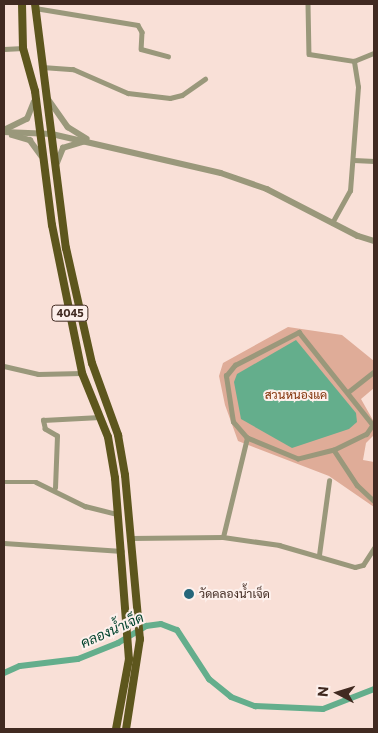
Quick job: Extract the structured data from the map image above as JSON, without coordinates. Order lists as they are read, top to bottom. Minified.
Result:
{"streets":{"main road":["4045"]},"water":["คลองน้ำเจ็ด"],"parks":["สวนหนองแค"],"places":["วัดคลองน้ำเจ็ด"],"north":"left"}
